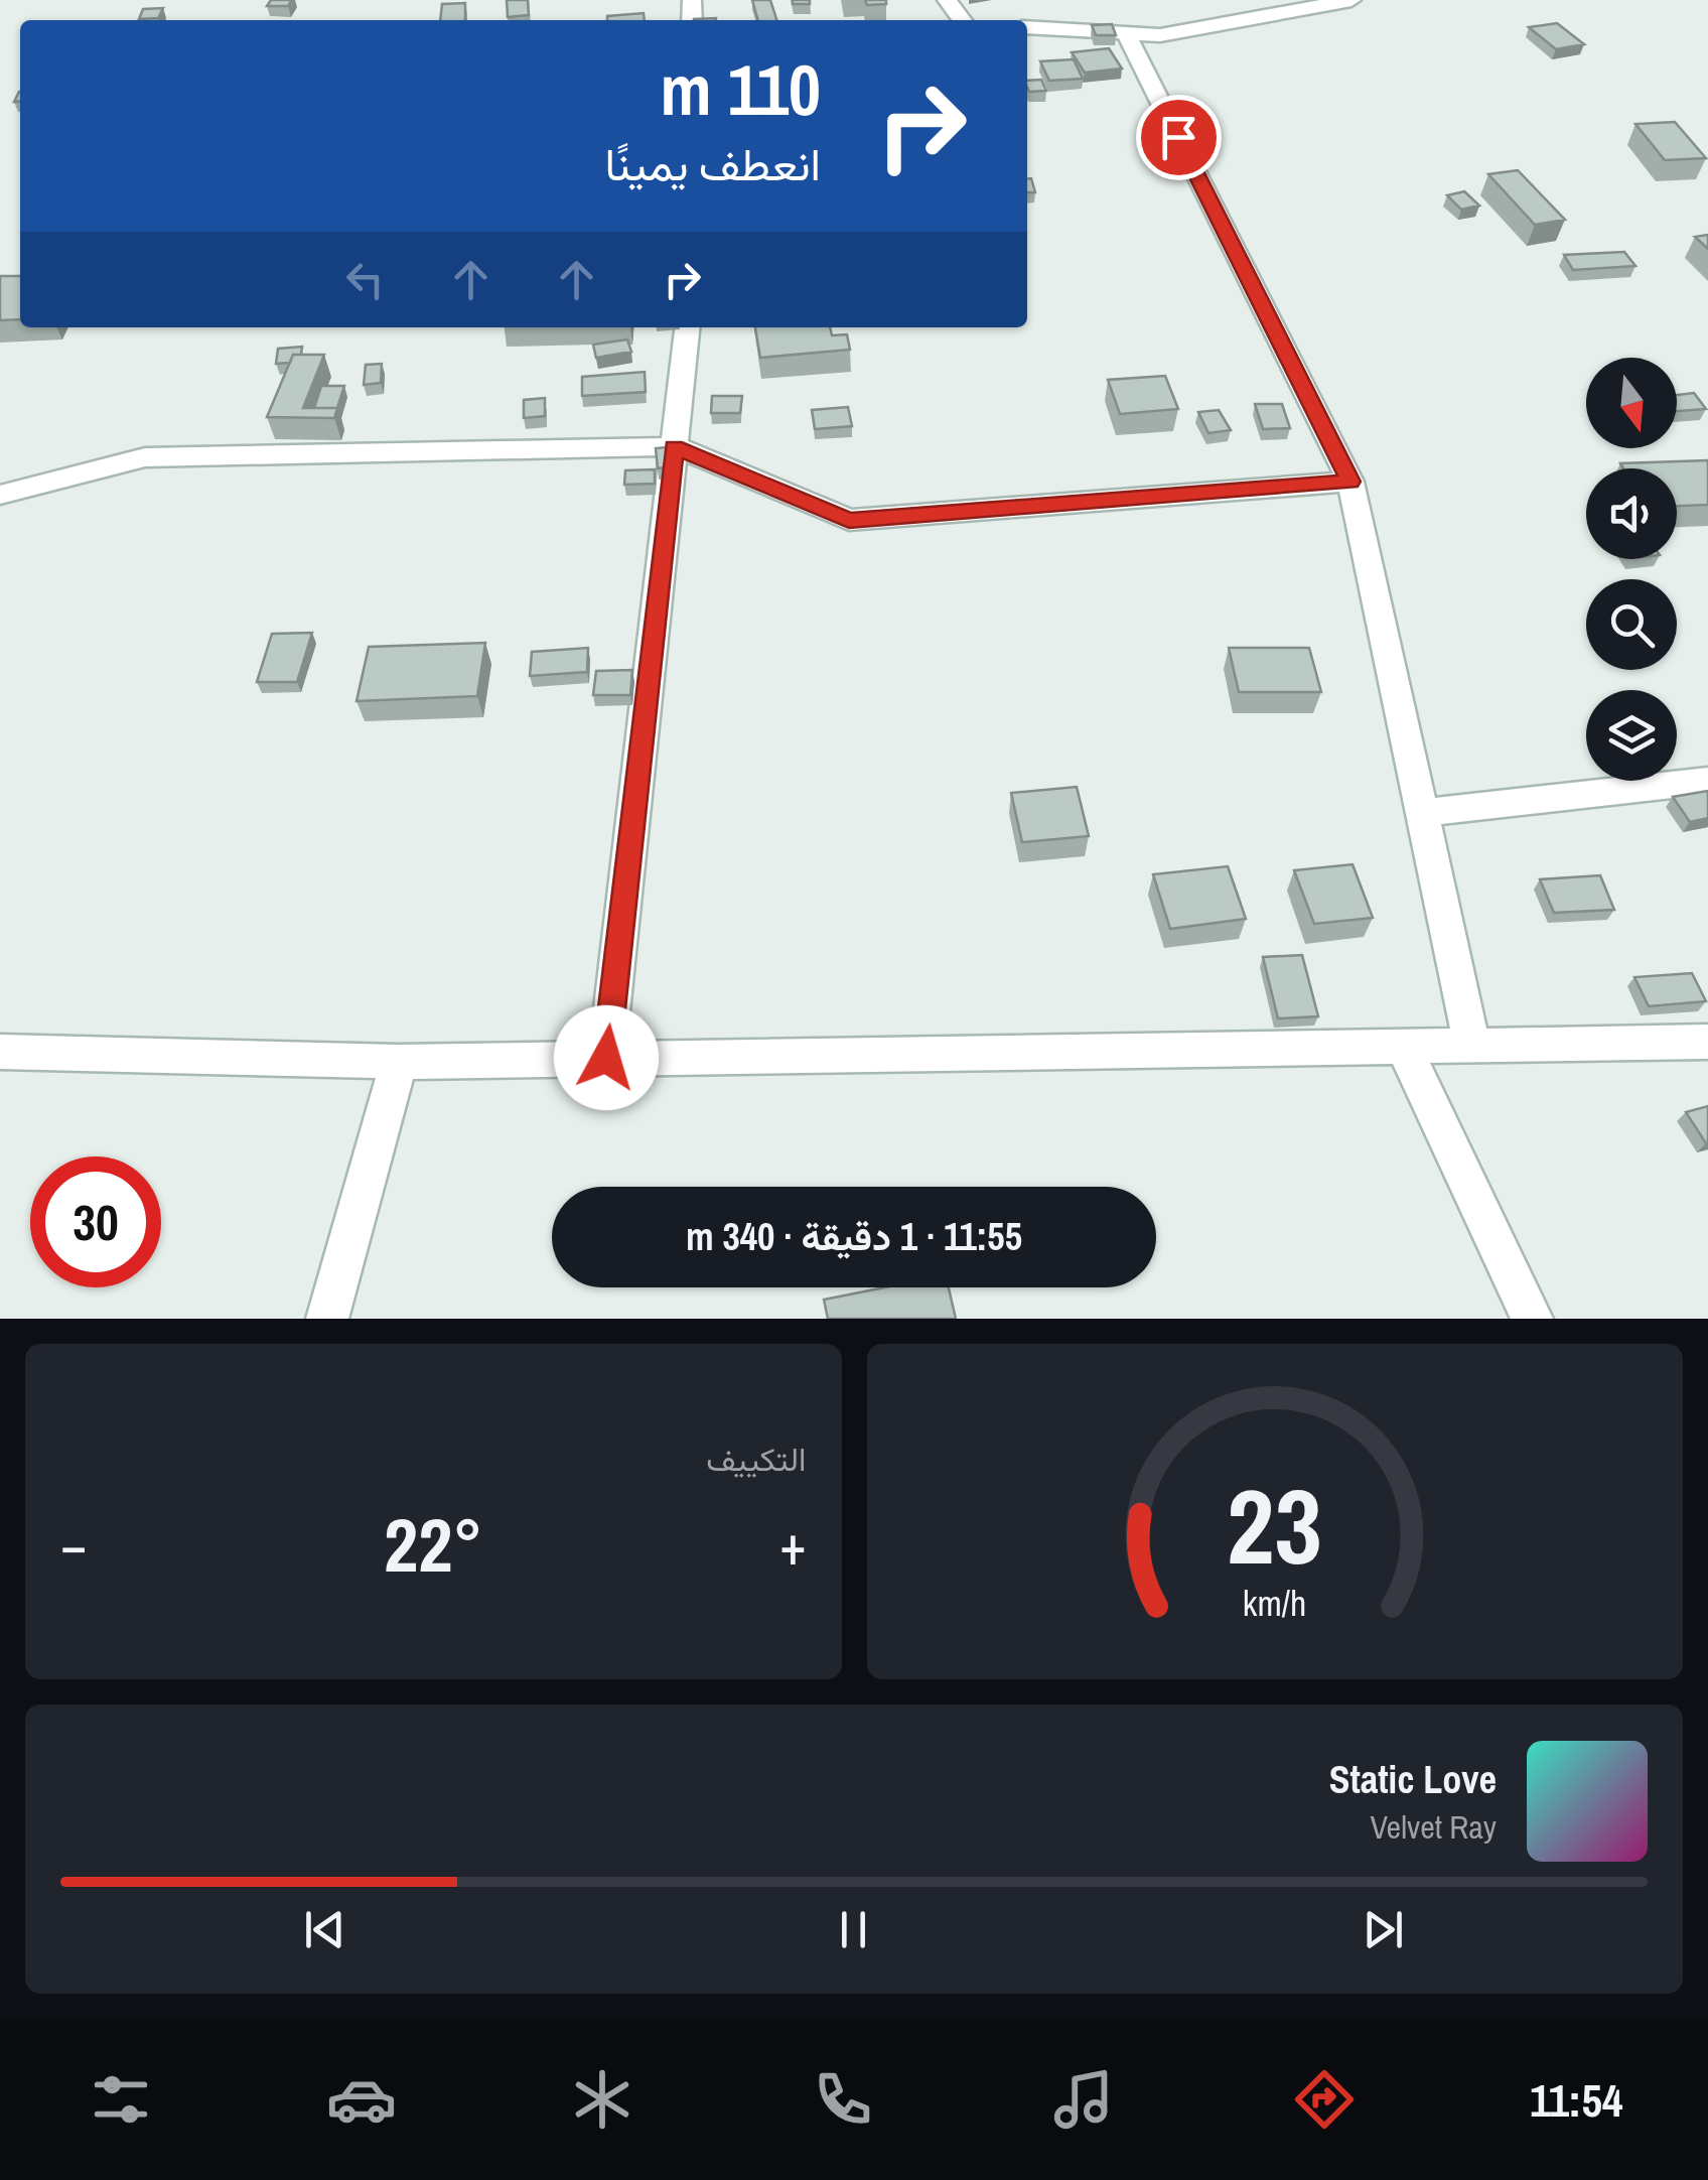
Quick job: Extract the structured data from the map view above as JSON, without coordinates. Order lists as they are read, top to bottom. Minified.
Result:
{"north":"bottom","page":{"turn":["110 m","انعطف يمينًا"],"limit":"30","trip":"11:55 · 1 دقيقة · 340 m","tile":"التكييف","heat":["−","22°","+"],"song":["Static Love","Velvet Ray"],"tabs":"11:54","gauge":["23","km/h"]}}
